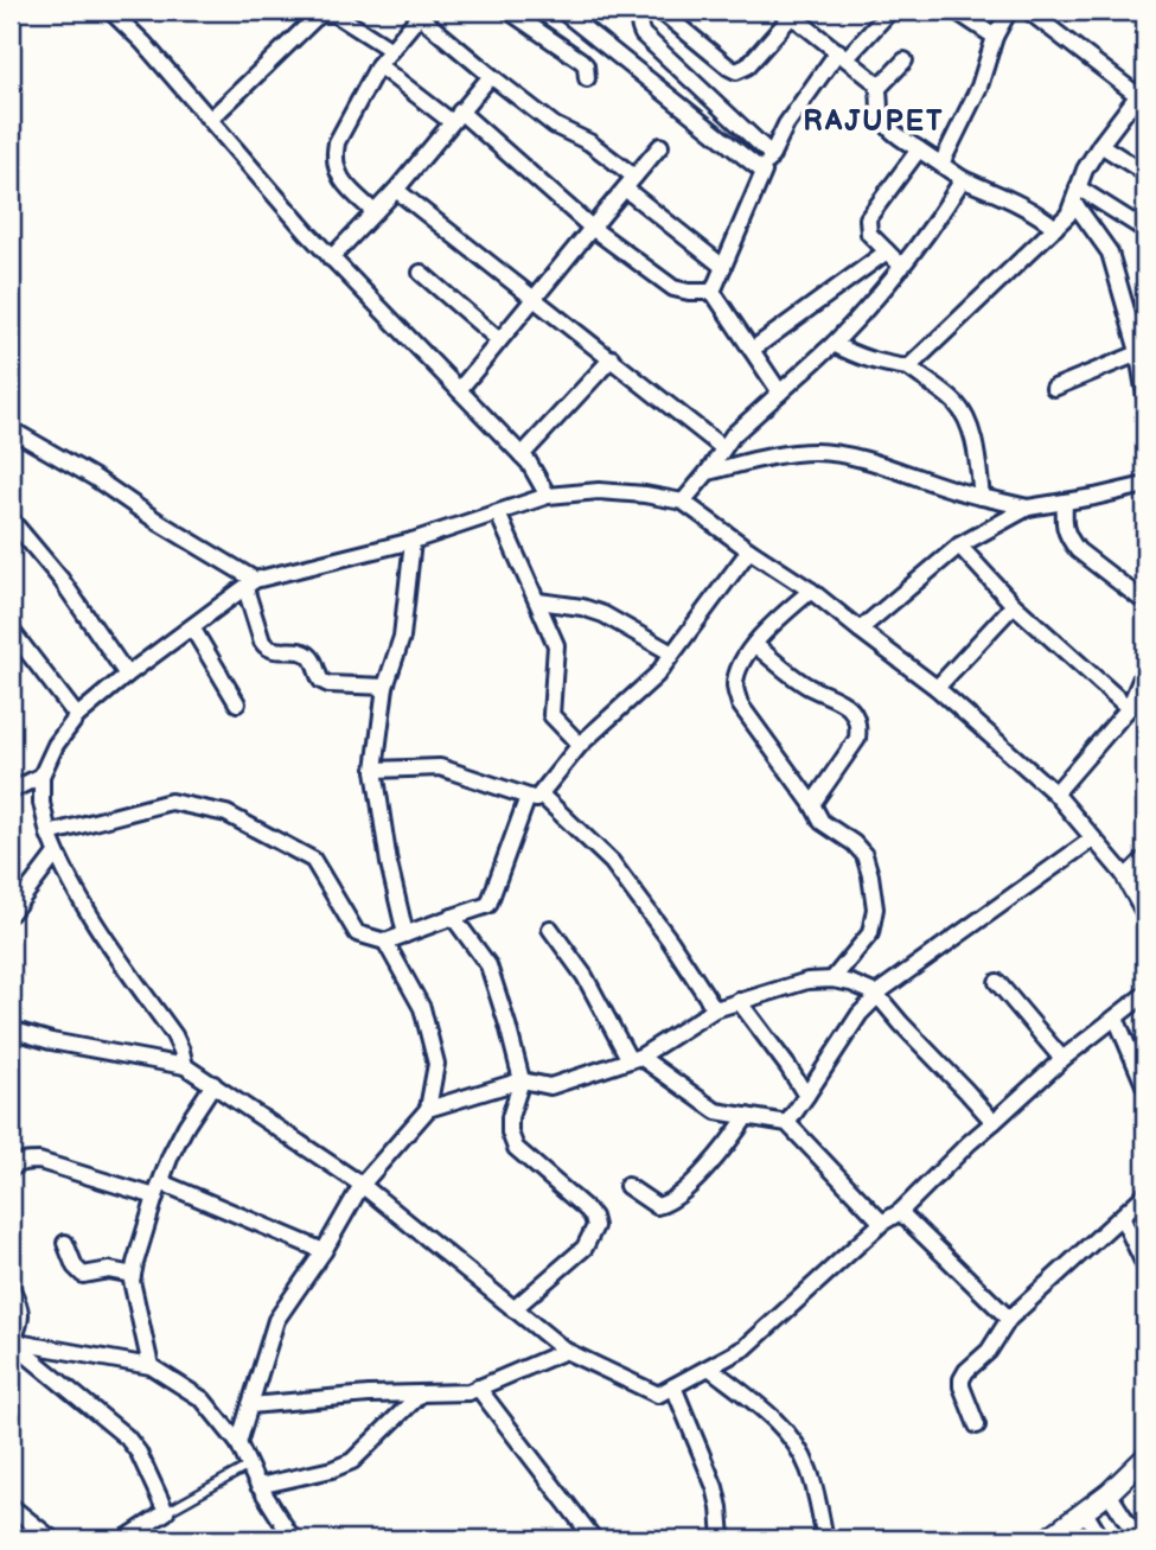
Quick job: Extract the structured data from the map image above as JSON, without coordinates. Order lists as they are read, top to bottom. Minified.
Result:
{"districts":["RAJUPET"]}
